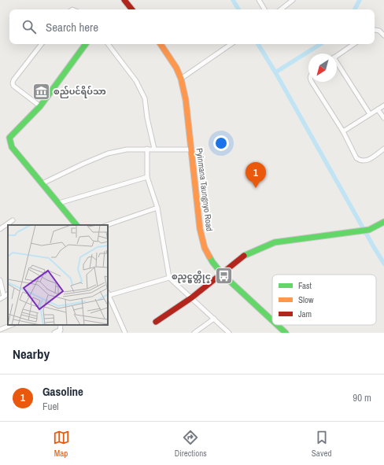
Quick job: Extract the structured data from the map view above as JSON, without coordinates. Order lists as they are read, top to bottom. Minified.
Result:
{"streets":{"street":["Pyinmana Taungnyo Road"]},"places":{"museum":["စည်ပင်ရိပ်သာ"],"bus stop":["စည္ပင္မွတ္တိုင္"]},"legend":["Fast","Slow","Jam"],"north":"bottom left","page":{"search":"Search here","pins":"1","heading":"Nearby","list":[{"mark":"1","name":"Gasoline","note":"Fuel","value":"90 m"}],"nav":["Map","Directions","Saved"]}}
